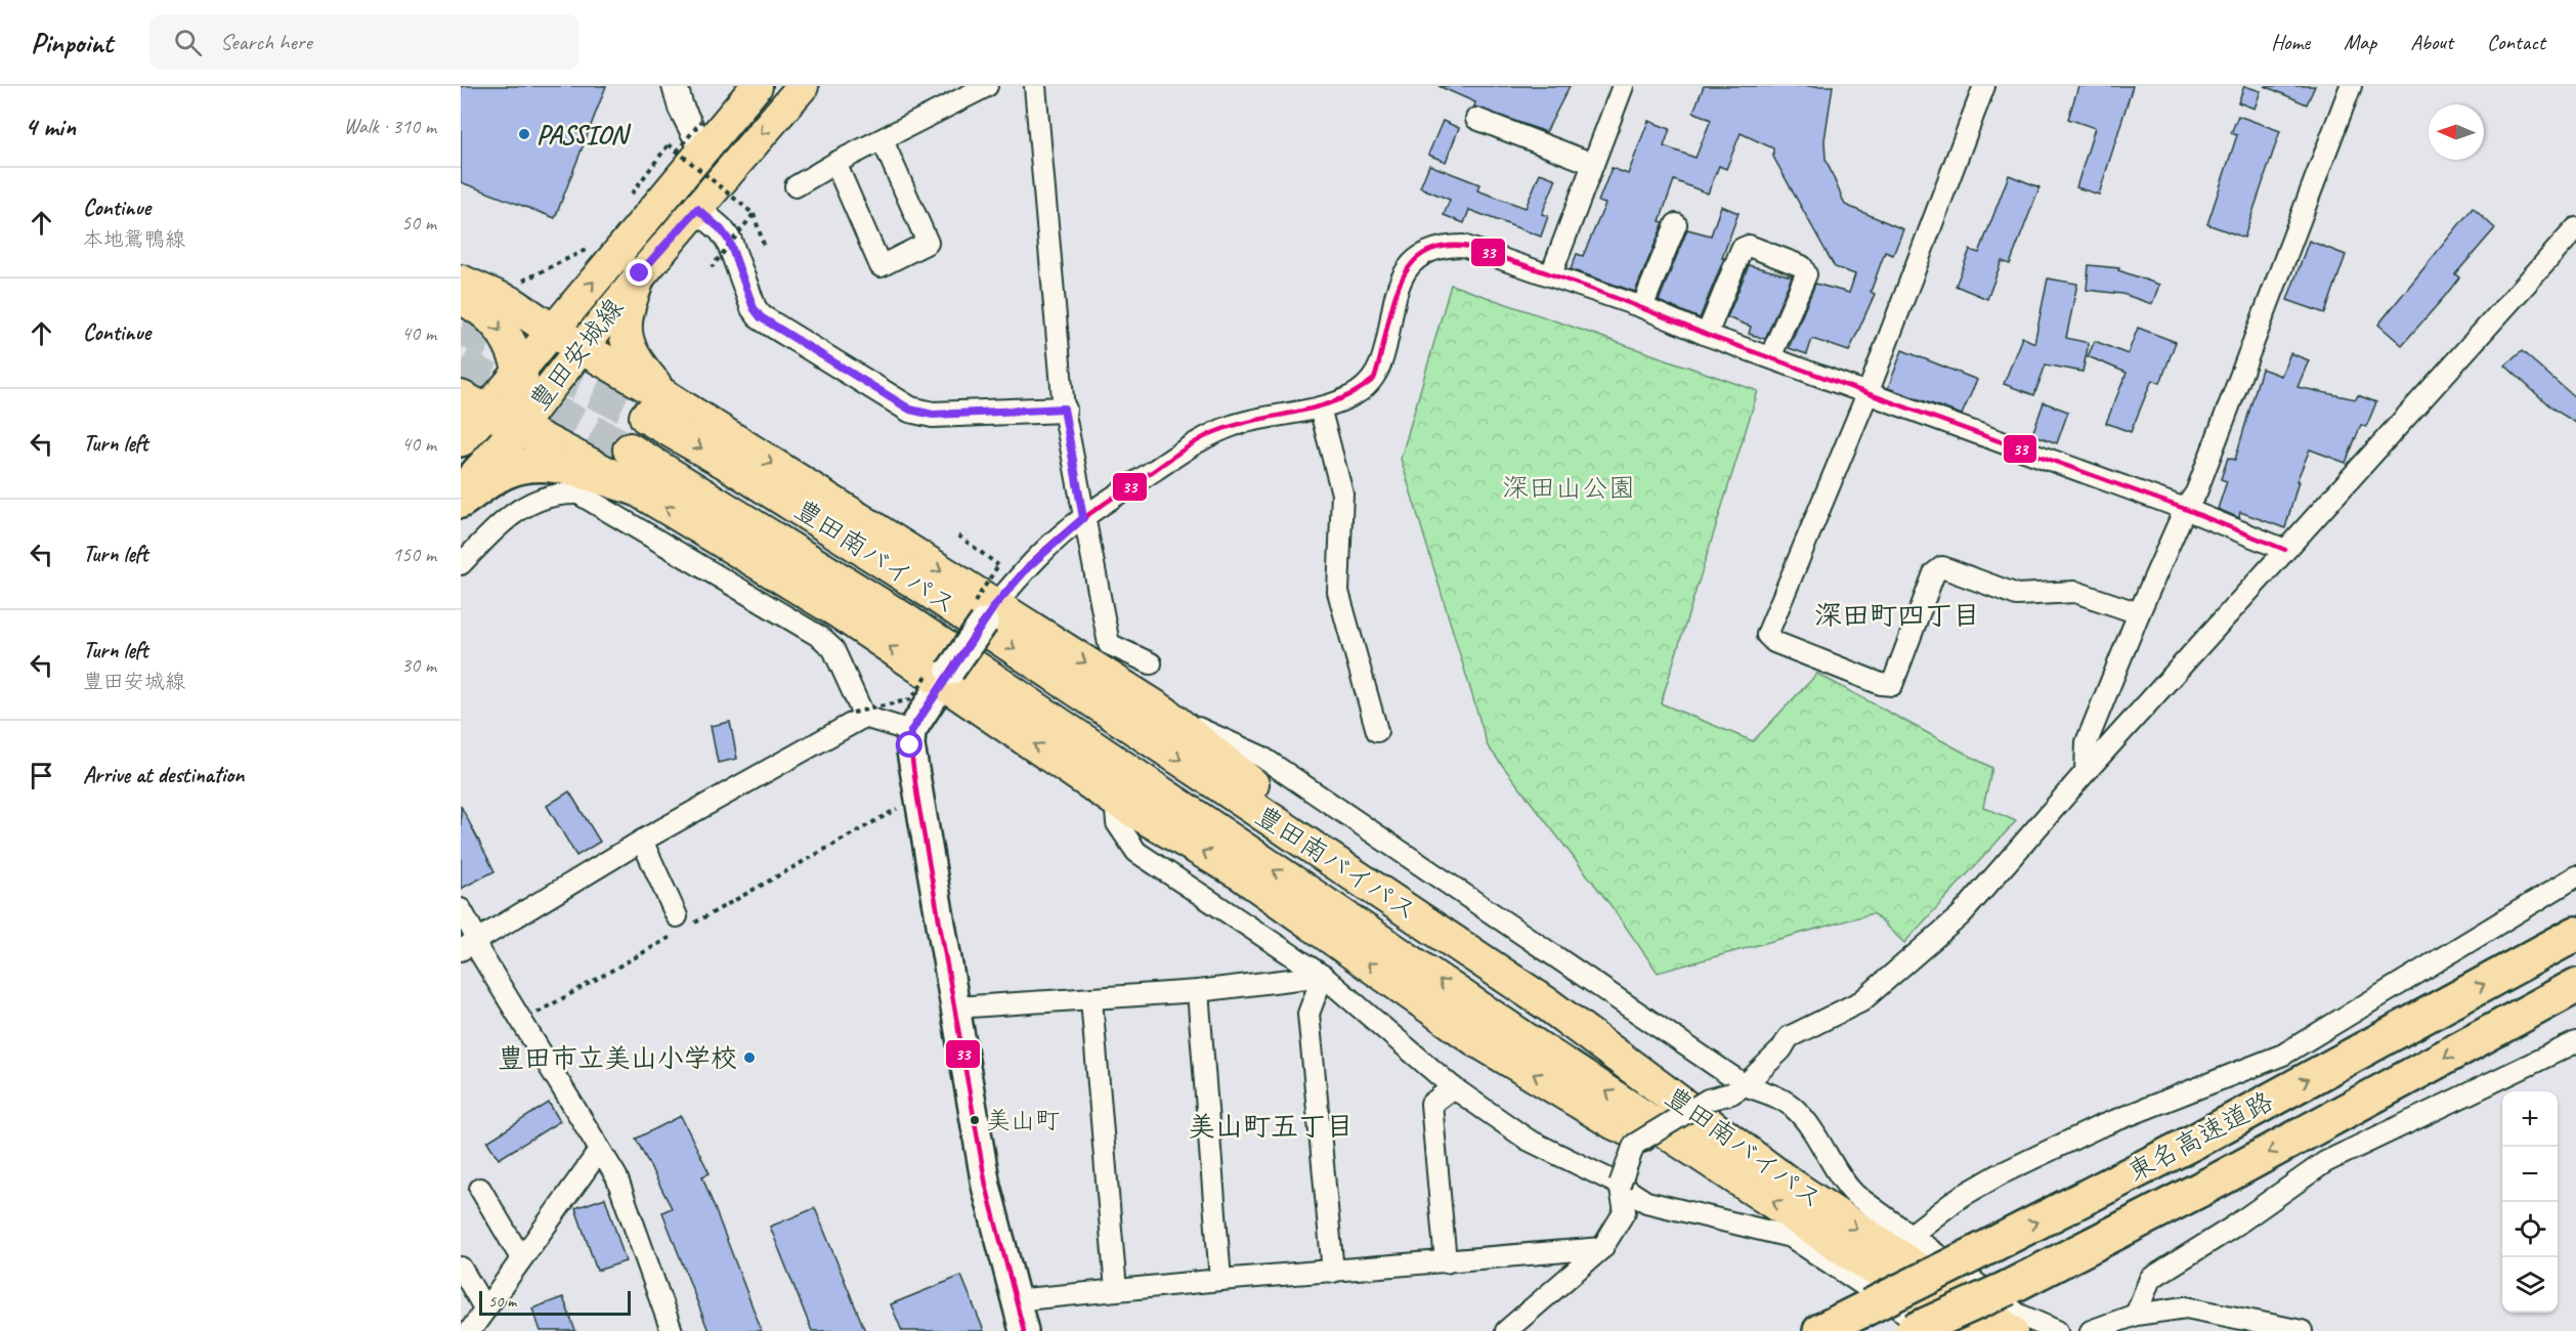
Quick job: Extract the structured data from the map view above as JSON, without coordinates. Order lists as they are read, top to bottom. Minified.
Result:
{"streets":{"highway":["豊田南バイパス","東名高速道路"],"main road":["豊田安城線"]},"districts":["深田町四丁目","美山町五丁目"],"parks":["深田山公園"],"places":["PASSION","豊田市立美山小学校","美山町"],"lines":["transit line 33"],"scale_bar":"50 m","north":"left","page":{"header":"Pinpoint","search":"Search here","nav":["Home","Map","About","Contact"],"heading":["4 min","Walk · 310 m"],"list":[["Continue","本地鴛鴨線","50 m"],["Continue","40 m"],["Turn left","40 m"],["Turn left","150 m"],["Turn left","豊田安城線","30 m"],"Arrive at destination"],"map_buttons":["+","−"],"scale":"50 m"}}
